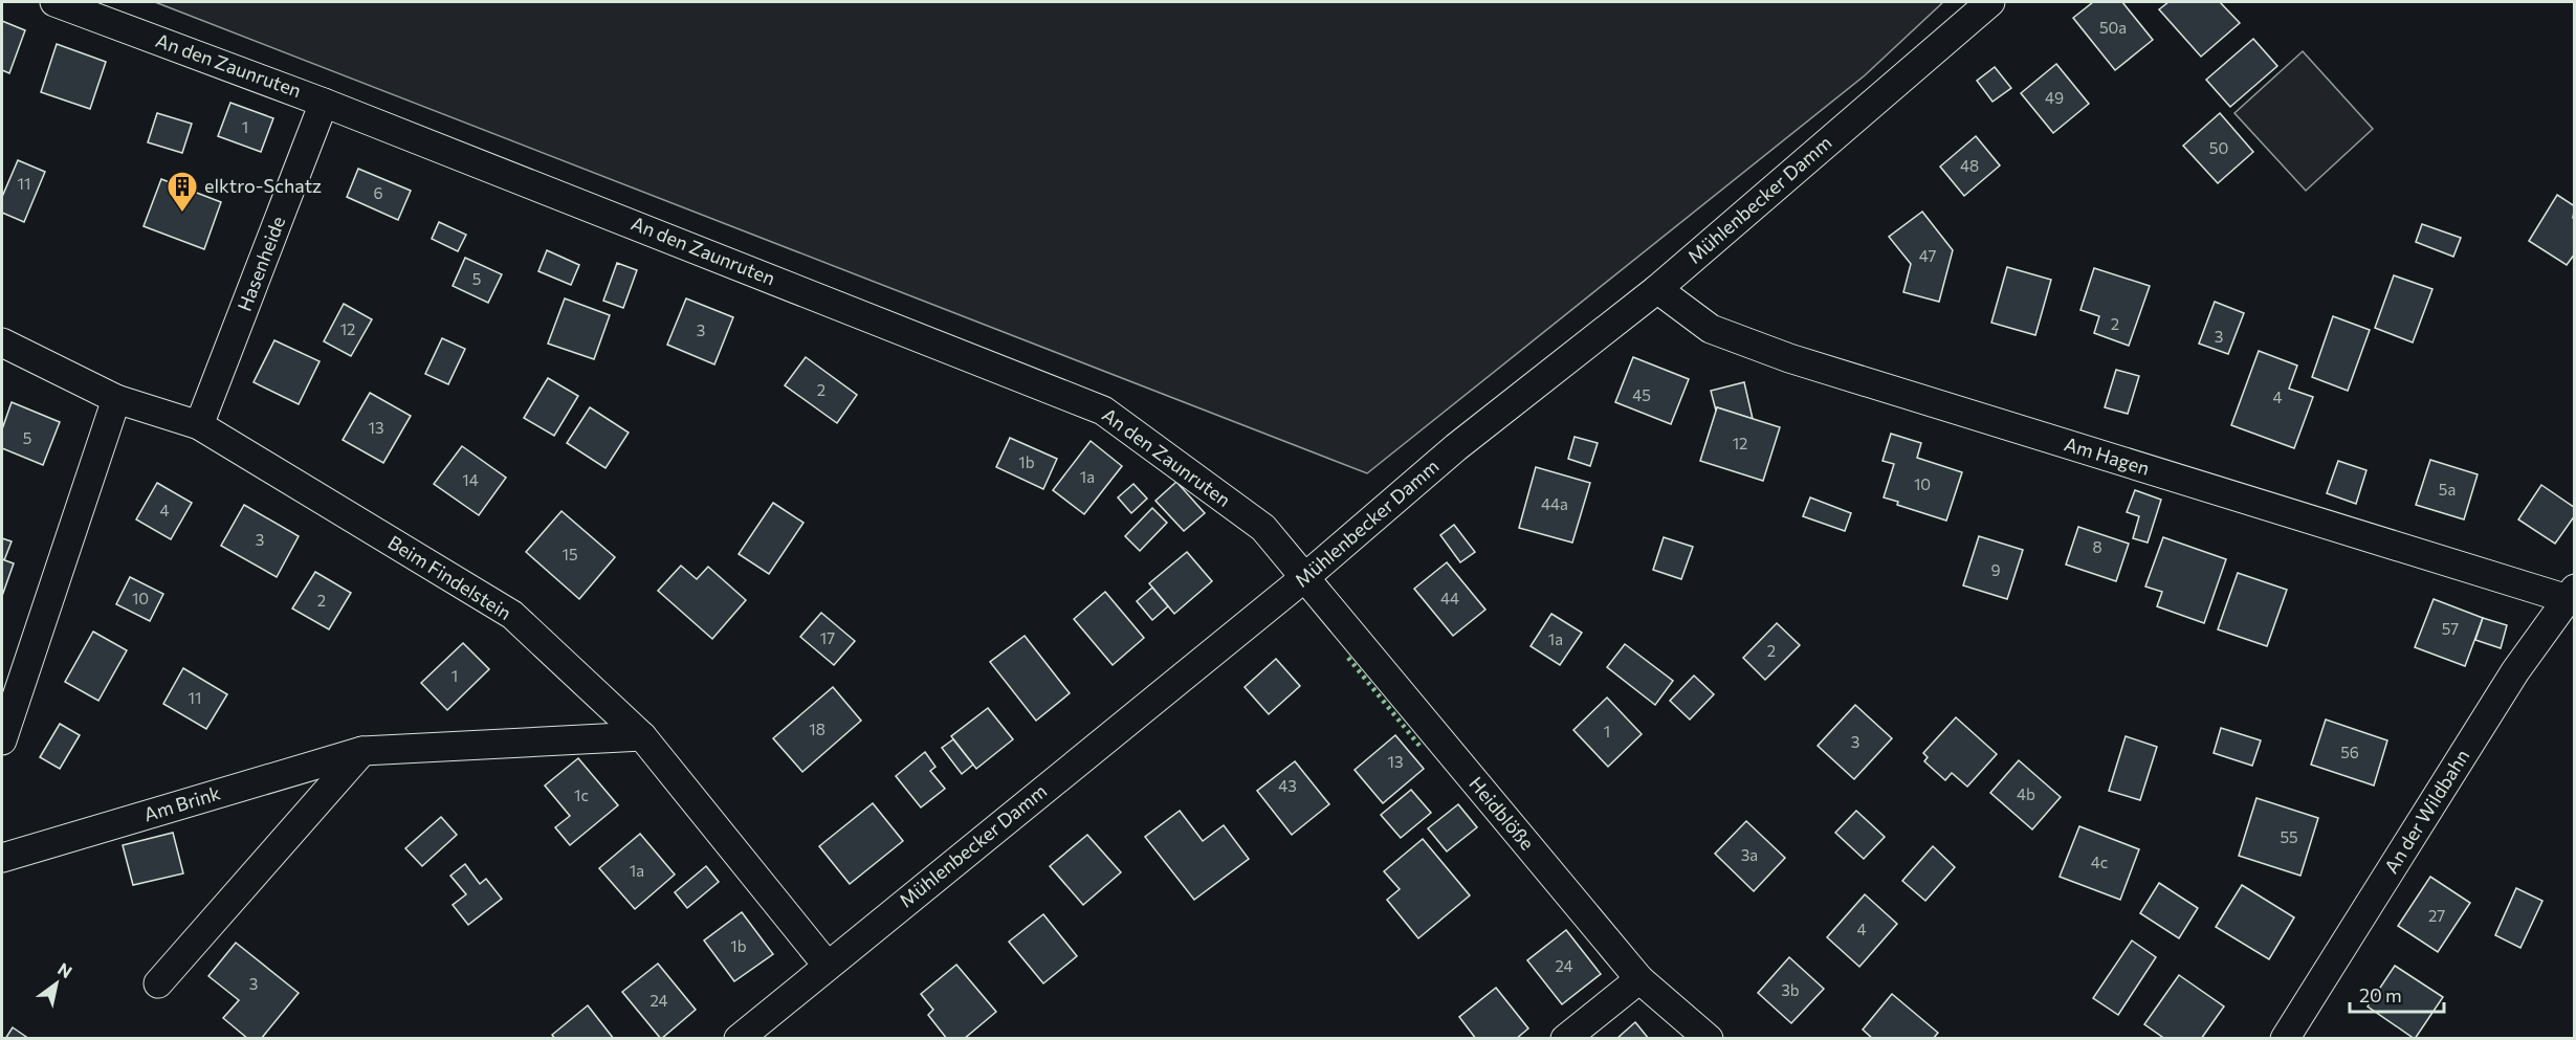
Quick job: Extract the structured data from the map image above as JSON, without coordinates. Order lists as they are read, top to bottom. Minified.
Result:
{"streets":{"street":["An den Zaunruten","Mühlenbecker Damm","Hasenheide","Am Hagen","Beim Findelstein","Am Brink","An der Wildbahn","Heidblöße"]},"crossings":[["An den Zaunruten","Mühlenbecker Damm"],["An den Zaunruten","Hasenheide"],["An den Zaunruten","Heidblöße"],["Mühlenbecker Damm","Am Hagen"],["Mühlenbecker Damm","Beim Findelstein"],["Mühlenbecker Damm","Heidblöße"],["Hasenheide","Beim Findelstein"],["Am Hagen","An der Wildbahn"],["Beim Findelstein","Am Brink"]],"places":{"building":["elktro-Schatz"]},"house_numbers":["50a","49","1","50","48","11","6","47","5","2","12","3","3","2","45","4","13","5","12","1b","1a","14","10","5a","44a","4","3","8","15","9","10","44","2","57","17","1a","2","1","11","18","1","3","56","13","43","4b","1c","55","3a","4c","1a","27","4","1b","24","3","3b","24"],"scale_bar":"20 m","north":"top right"}
